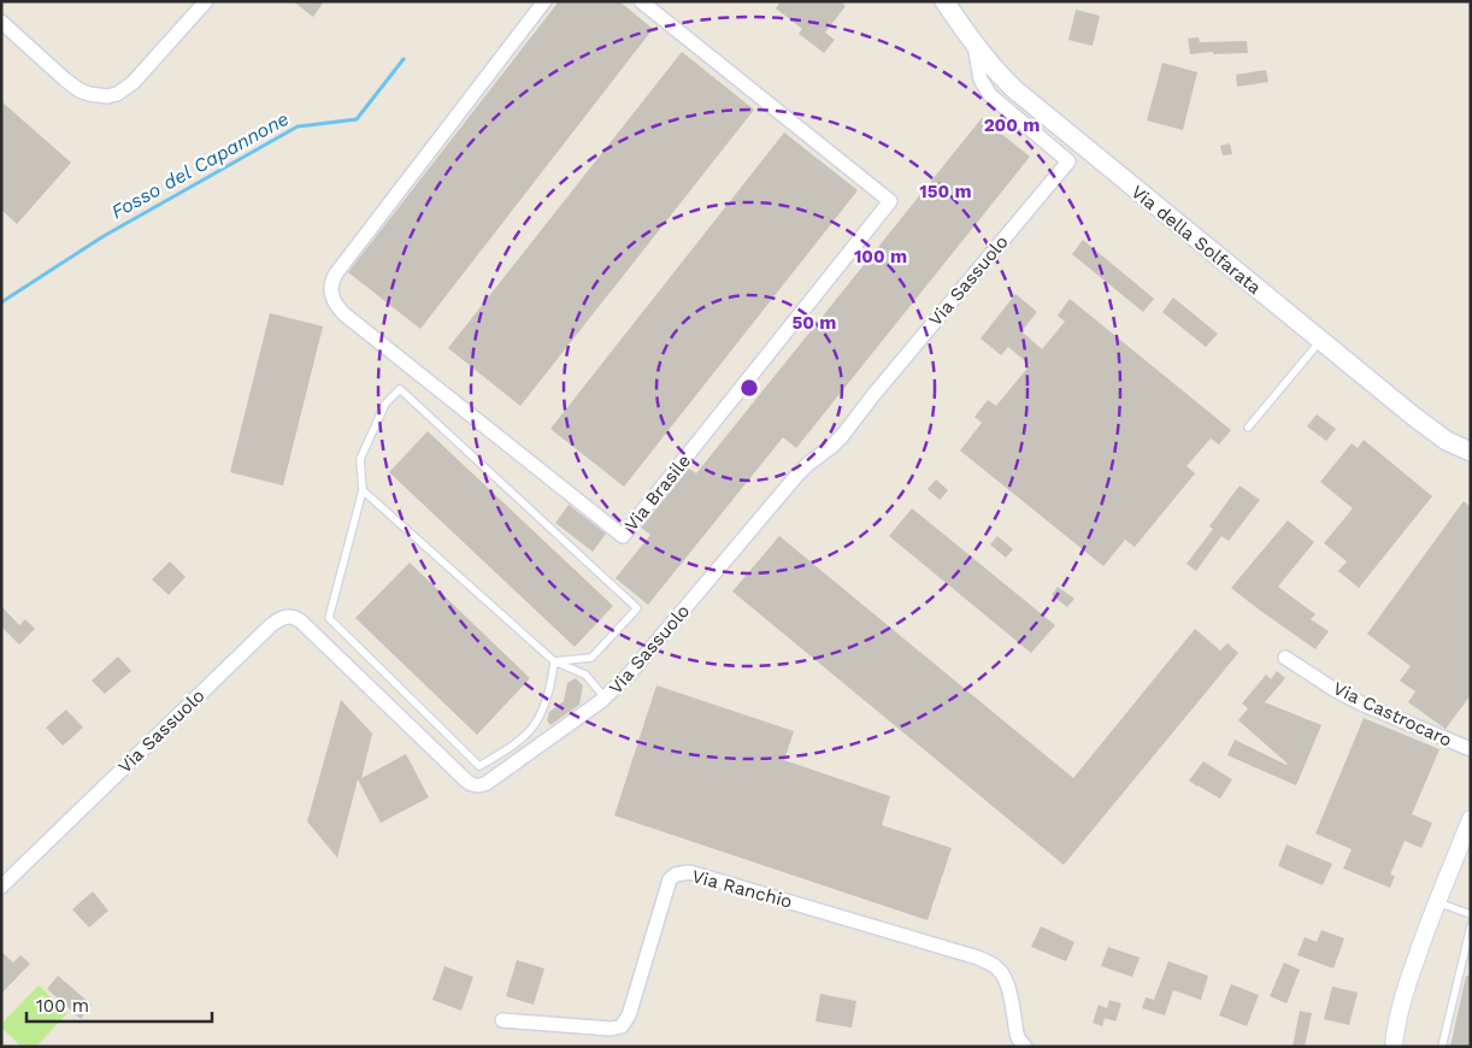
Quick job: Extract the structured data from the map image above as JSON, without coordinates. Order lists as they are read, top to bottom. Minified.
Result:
{"streets":{"main road":["Via della Solfarata"],"street":["Via Sassuolo","Via Brasile","Via Castrocaro","Via Ranchio"]},"crossings":[["Via della Solfarata","Via Sassuolo"]],"water":["Fosso del Capannone"],"scale_bar":"100 m","rings":["200 m","150 m","100 m","50 m"]}
